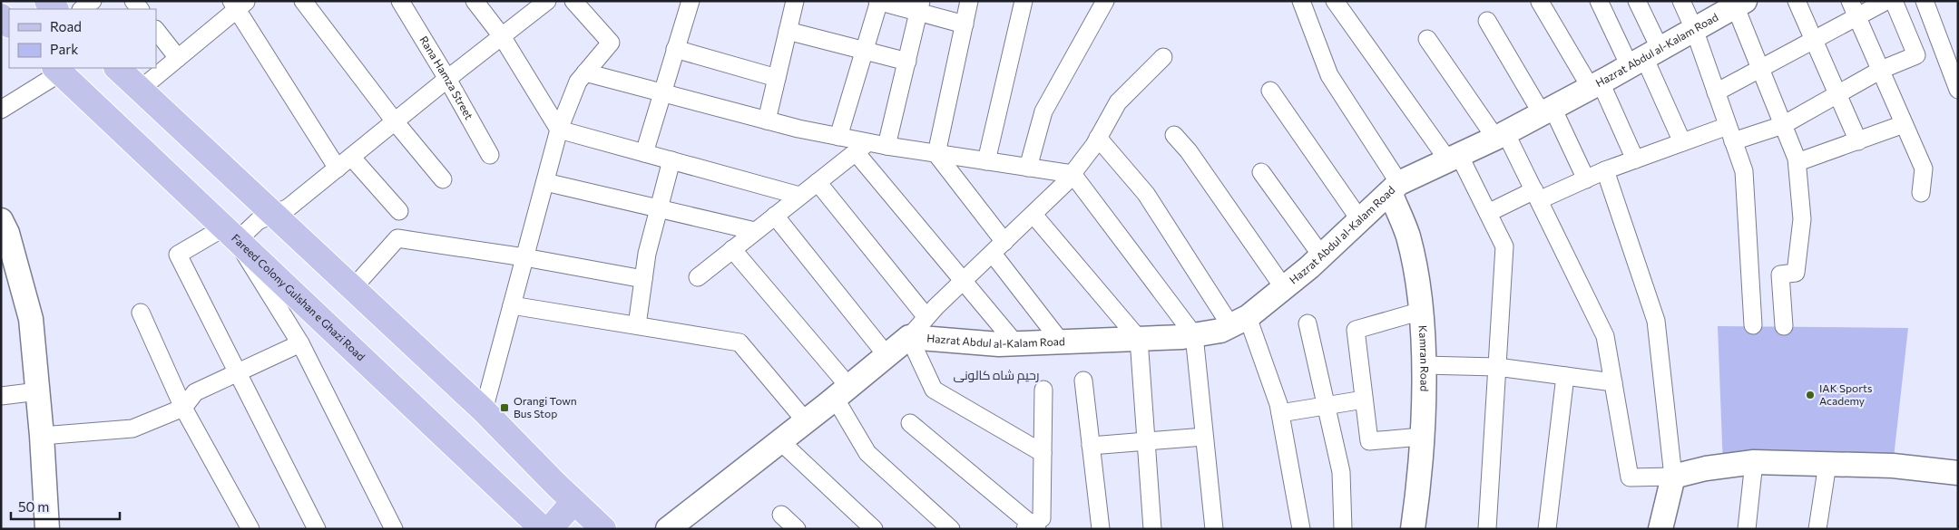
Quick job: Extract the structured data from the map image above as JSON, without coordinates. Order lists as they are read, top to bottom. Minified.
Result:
{"streets":{"main road":["Fareed Colony Gulshan e Ghazi Road"],"street":["Hazrat Abdul al-Kalam Road","Rana Hamza Street","Kamran Road"]},"crossings":[["Hazrat Abdul al-Kalam Road","Kamran Road"]],"districts":["رحیم شاہ کالونی"],"places":{"other":["IAK Sports Academy"],"transit":["Orangi Town Bus Stop"]},"legend":["Road","Park"],"scale_bar":"50 m"}
